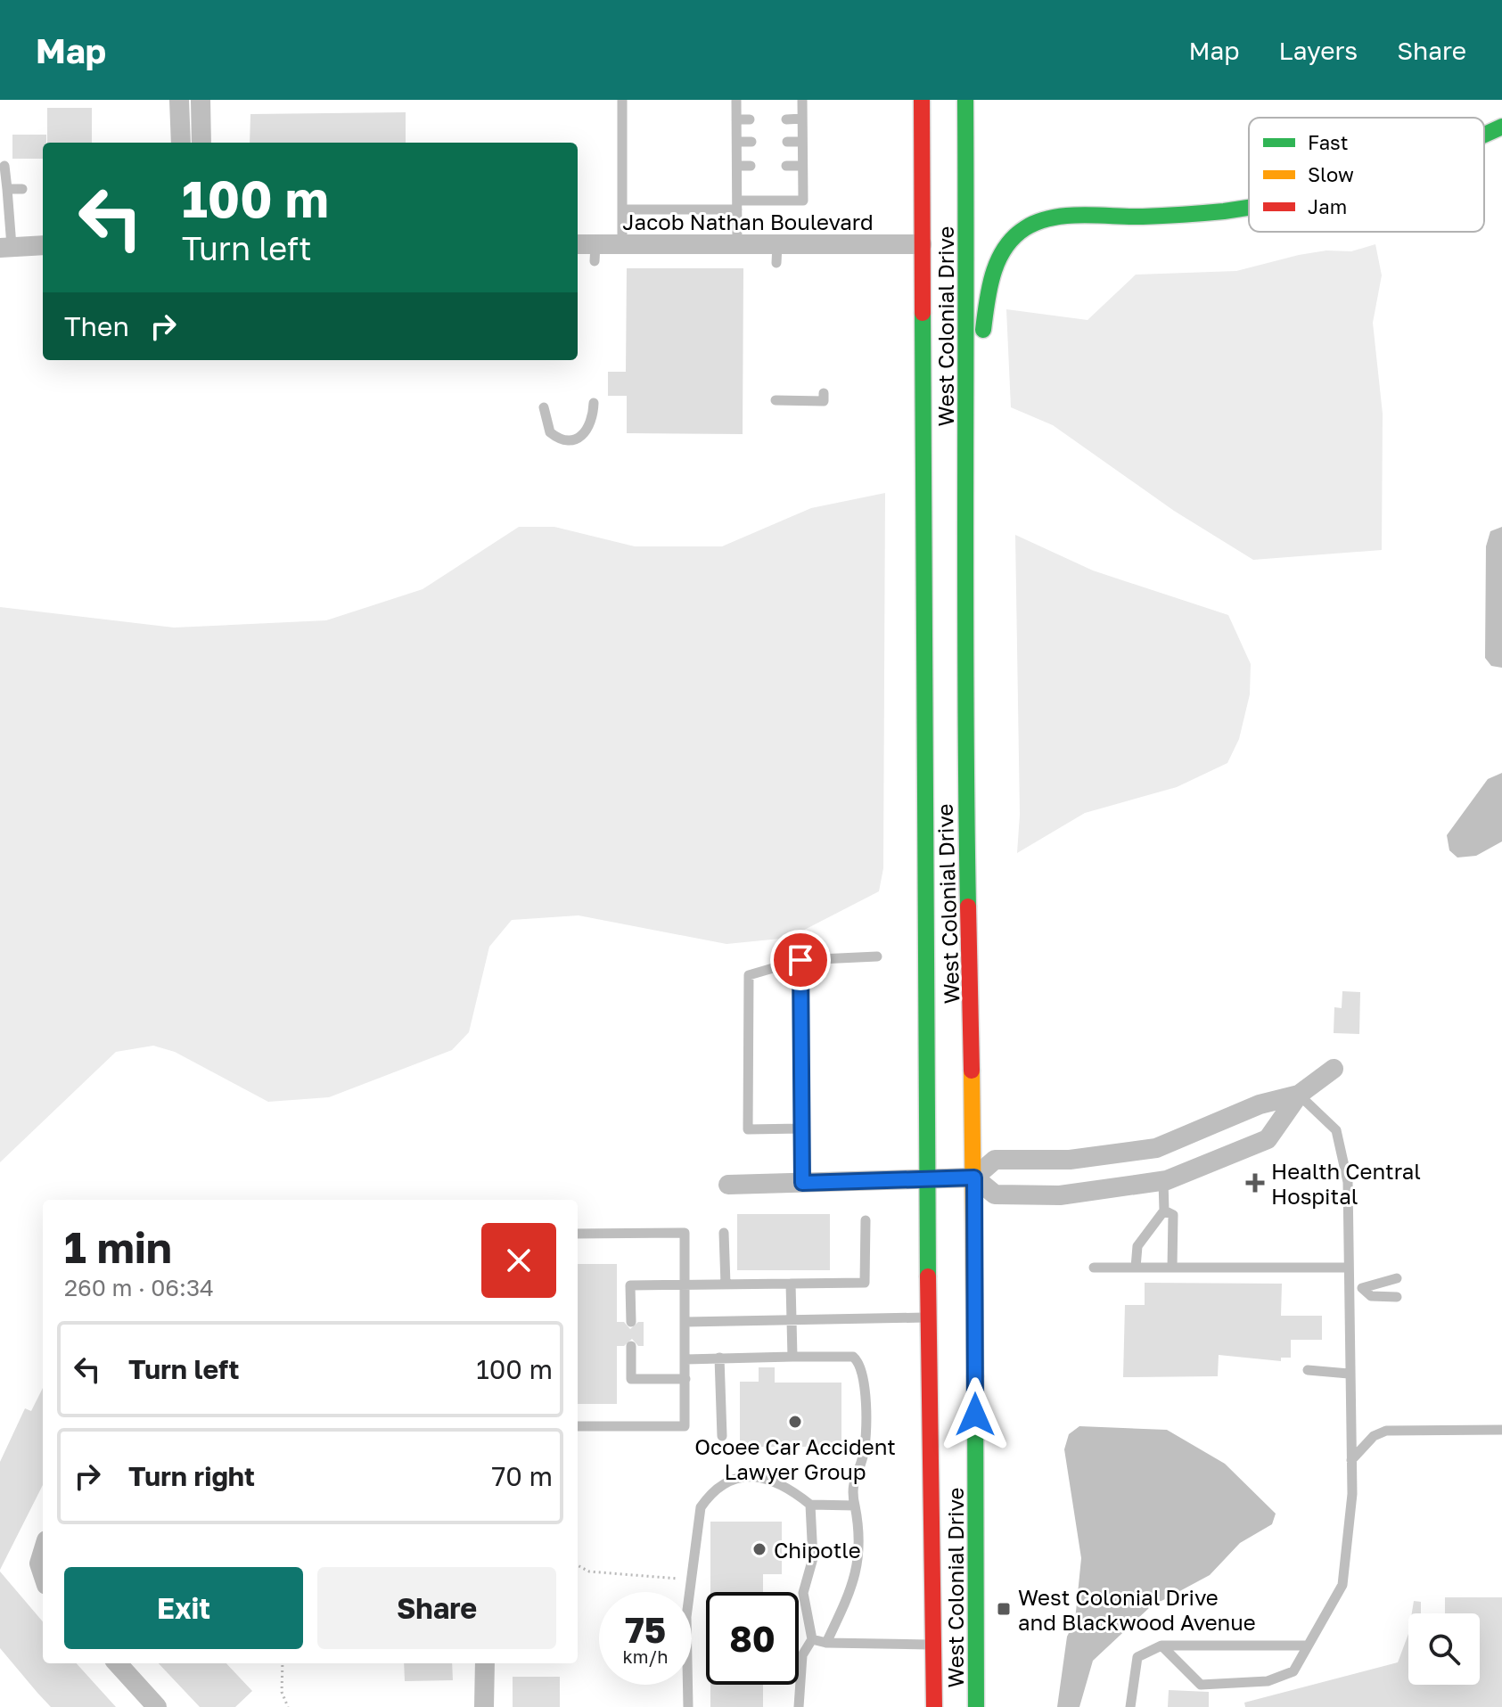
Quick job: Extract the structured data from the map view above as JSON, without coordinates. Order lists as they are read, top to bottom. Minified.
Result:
{"streets":{"highway":["West Colonial Drive"],"street":["Jacob Nathan Boulevard"]},"crossings":[["Jacob Nathan Boulevard","West Colonial Drive"]],"places":{"health":["Health Central Hospital"],"other":["Ocoee Car Accident Lawyer Group","Chipotle"],"transit":["West Colonial Drive and Blackwood Avenue"]},"legend":["Fast","Slow","Jam"],"page":{"header":"Map","nav":["Map","Layers","Share"],"turn":["100 m","Turn left"],"then":"Then","heading":["1 min","260 m · 06:34"],"list":[{"name":"Turn left","value":"100 m"},{"name":"Turn right","value":"70 m"}],"buttons":["Exit","Share"],"speed":"75 km/h","limit":"80"}}
